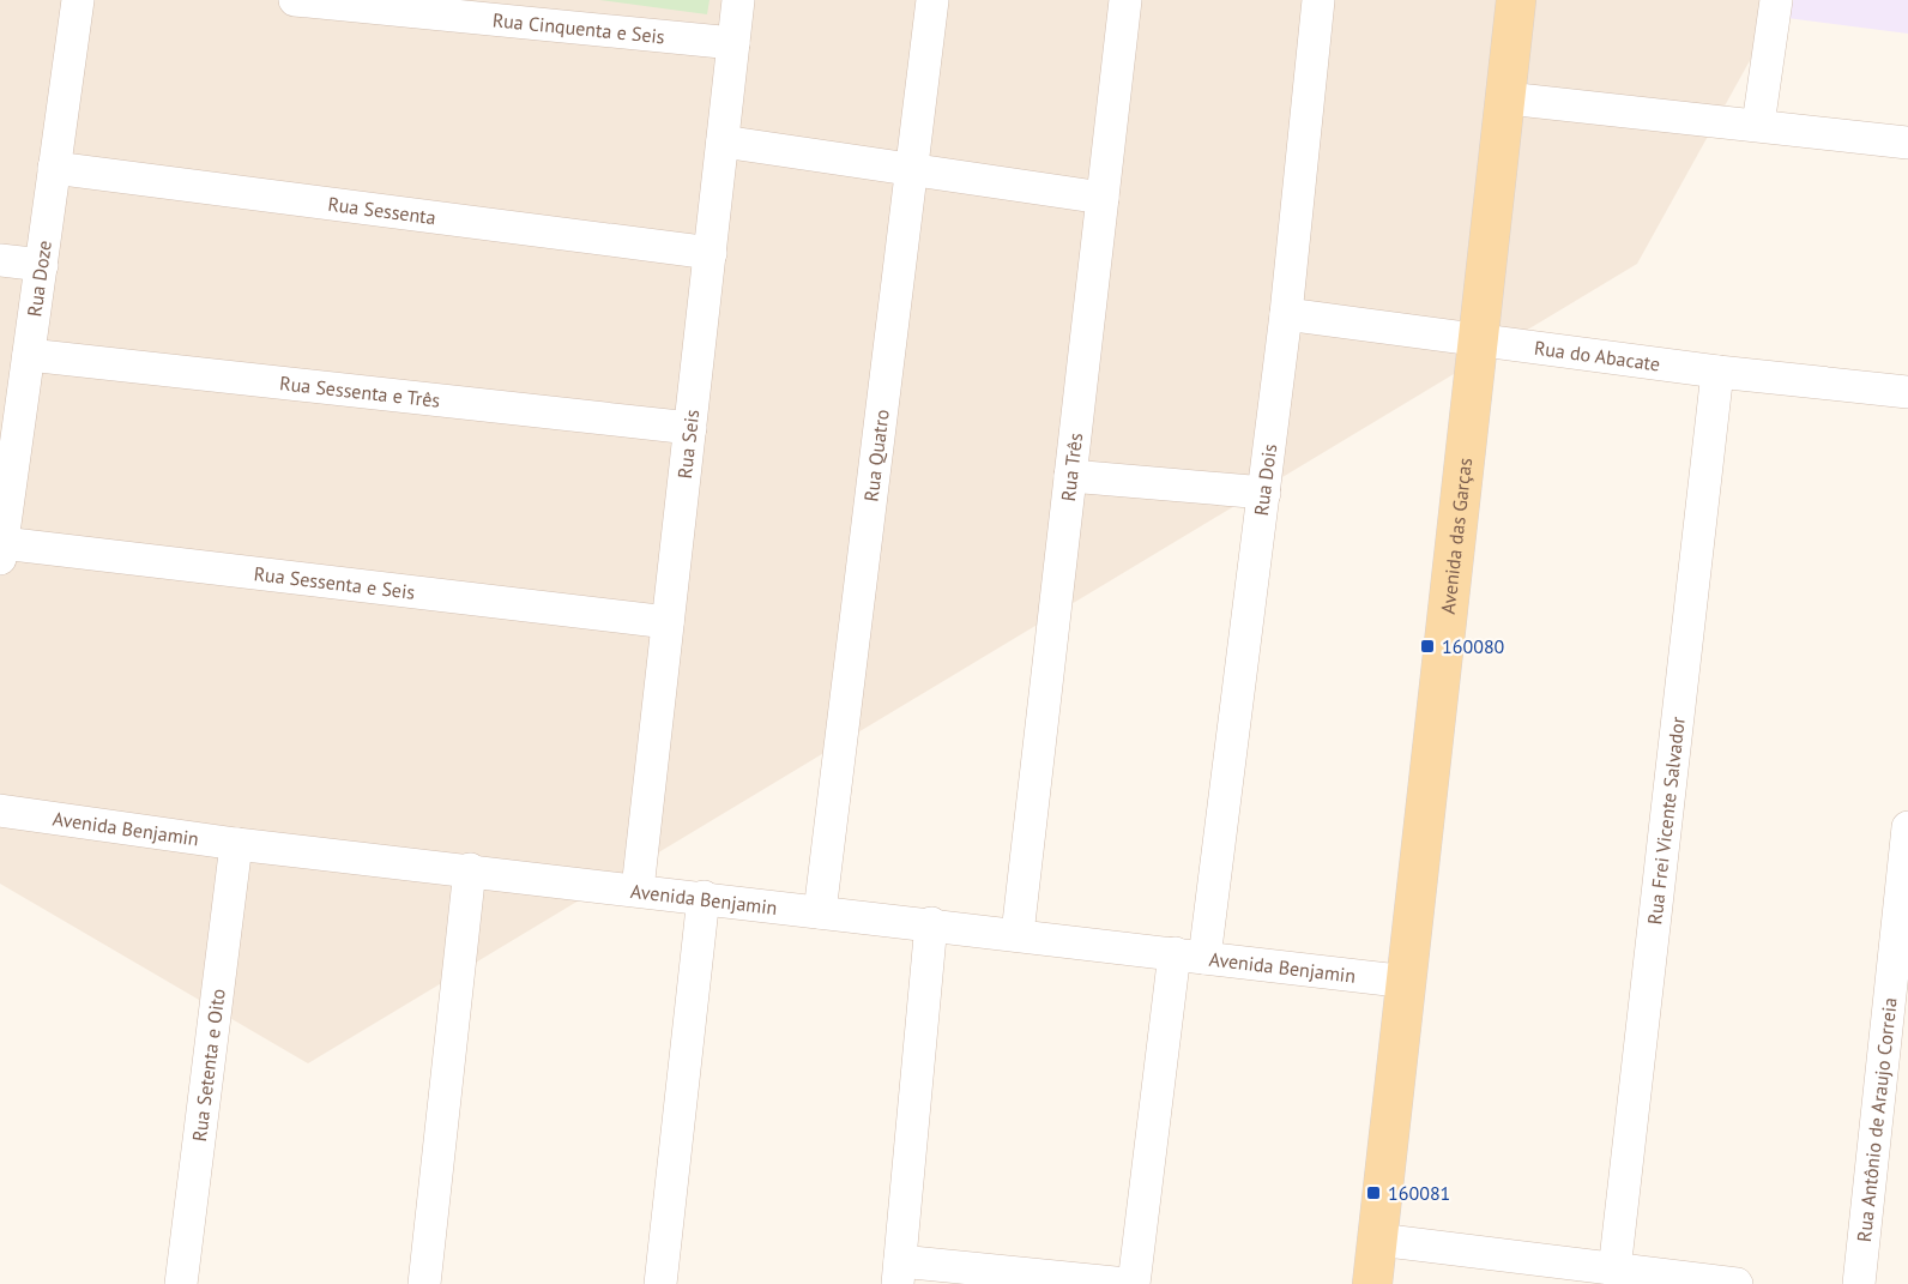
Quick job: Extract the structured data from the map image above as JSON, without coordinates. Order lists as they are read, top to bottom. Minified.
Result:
{"streets":{"main road":["Avenida das Garças"],"street":["Rua Cinquenta e Seis","Rua Sessenta","Rua Doze","Rua do Abacate","Rua Sessenta e Três","Rua Seis","Rua Quatro","Rua Três","Rua Dois","Rua Sessenta e Seis","Rua Frei Vicente Salvador","Avenida Benjamin","Rua Setenta e Oito","Rua Antônio de Araujo Correia"]},"crossings":[["Rua Cinquenta e Seis","Rua Seis"],["Rua Sessenta","Rua Doze"],["Rua Sessenta","Rua Seis"],["Rua Doze","Rua Sessenta e Três"],["Rua Doze","Rua Sessenta e Seis"],["Rua do Abacate","Rua Dois"],["Rua do Abacate","Avenida das Garças"],["Rua do Abacate","Rua Frei Vicente Salvador"],["Rua Sessenta e Três","Rua Seis"],["Rua Seis","Rua Sessenta e Seis"],["Rua Seis","Avenida Benjamin"],["Rua Quatro","Avenida Benjamin"],["Rua Três","Avenida Benjamin"],["Rua Dois","Avenida Benjamin"],["Avenida das Garças","Avenida Benjamin"],["Avenida Benjamin","Rua Setenta e Oito"]],"places":{"transit":["160080","160081"]}}
